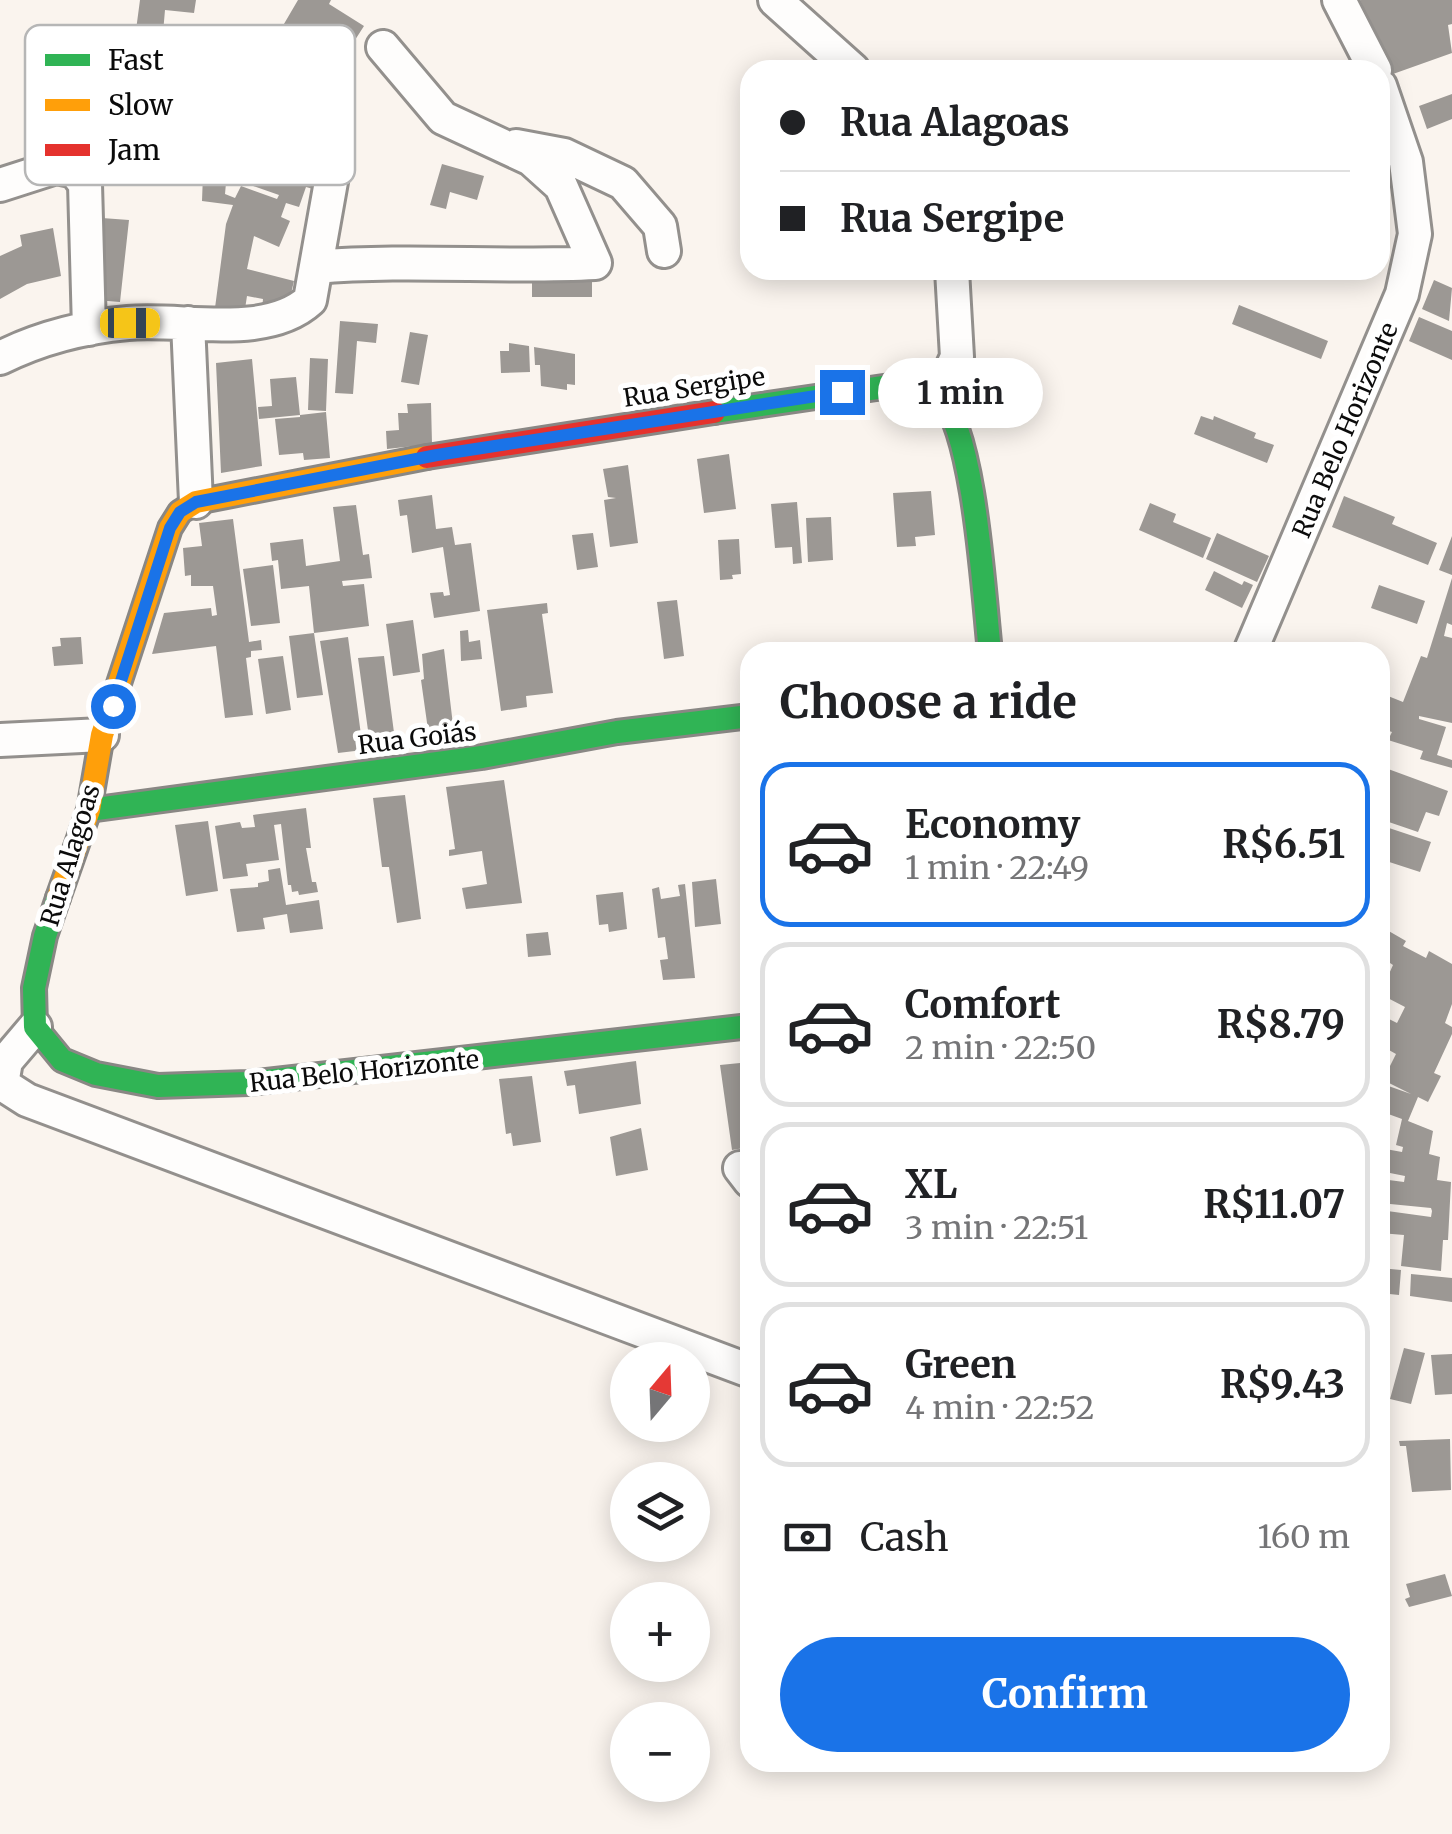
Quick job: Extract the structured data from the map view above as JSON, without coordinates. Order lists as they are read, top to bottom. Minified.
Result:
{"streets":{"street":["Rua Sergipe","Rua Belo Horizonte","Rua Goiás","Rua Alagoas"]},"crossings":[["Rua Sergipe","Rua Alagoas"],["Rua Belo Horizonte","Rua Alagoas"],["Rua Goiás","Rua Alagoas"]],"legend":["Fast","Slow","Jam"],"north":"top","page":{"banner":["Rua Alagoas","Rua Sergipe"],"bubble":"1 min","heading":"Choose a ride","list":[{"name":"Economy","note":"1 min · 22:49","value":"R$6.51"},{"name":"Comfort","note":"2 min · 22:50","value":"R$8.79"},{"name":"XL","note":"3 min · 22:51","value":"R$11.07"},{"name":"Green","note":"4 min · 22:52","value":"R$9.43"}],"map_buttons":["+","−"],"pay":["Cash","160 m"],"buttons":"Confirm"}}
